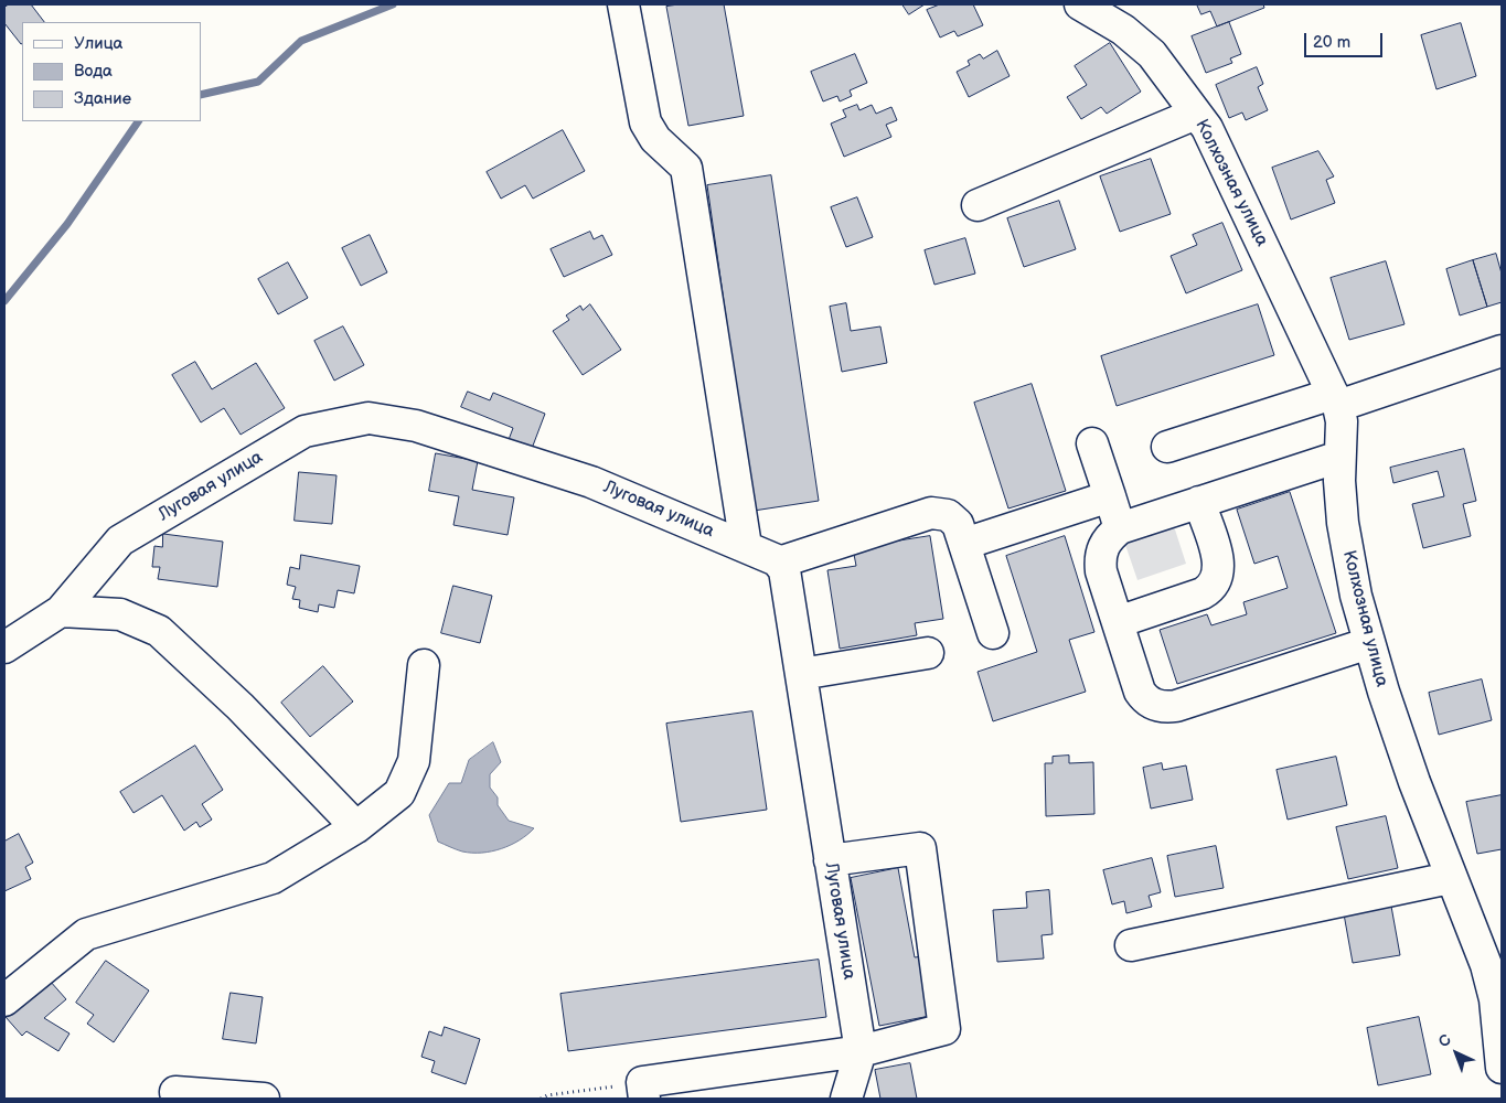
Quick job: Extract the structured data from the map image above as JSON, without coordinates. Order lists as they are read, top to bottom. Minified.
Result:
{"streets":{"street":["Колхозная улица","Луговая улица"]},"legend":["Улица","Вода","Здание"],"scale_bar":"20 m","north":"top left"}
